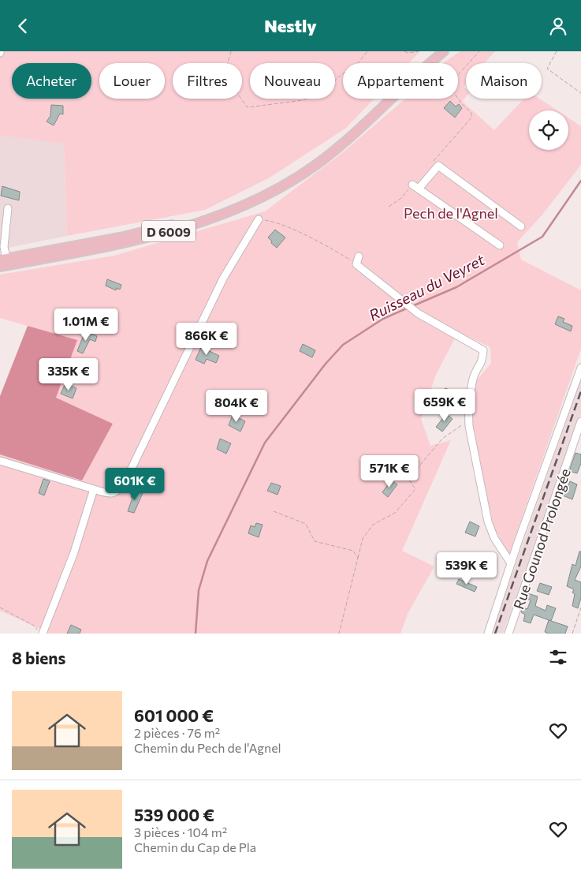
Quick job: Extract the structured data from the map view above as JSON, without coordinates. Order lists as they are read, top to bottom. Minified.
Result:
{"streets":{"main road":["D 6009"],"street":["Rue Gounod Prolongée"]},"water":["Ruisseau du Veyret"],"parks":["Pech de l'Agnel"],"page":{"header":"Nestly","chip":["Acheter","Louer","Filtres","Nouveau","Appartement","Maison"],"price":["1.01M €","866K €","335K €","659K €","804K €","571K €","601K €","539K €"],"heading":"8 biens","list":[{"name":"601 000 €","note":"2 pièces · 76 m² · Chemin du Pech de l'Agnel"},{"name":"539 000 €","note":"3 pièces · 104 m² · Chemin du Cap de Pla"}]}}
